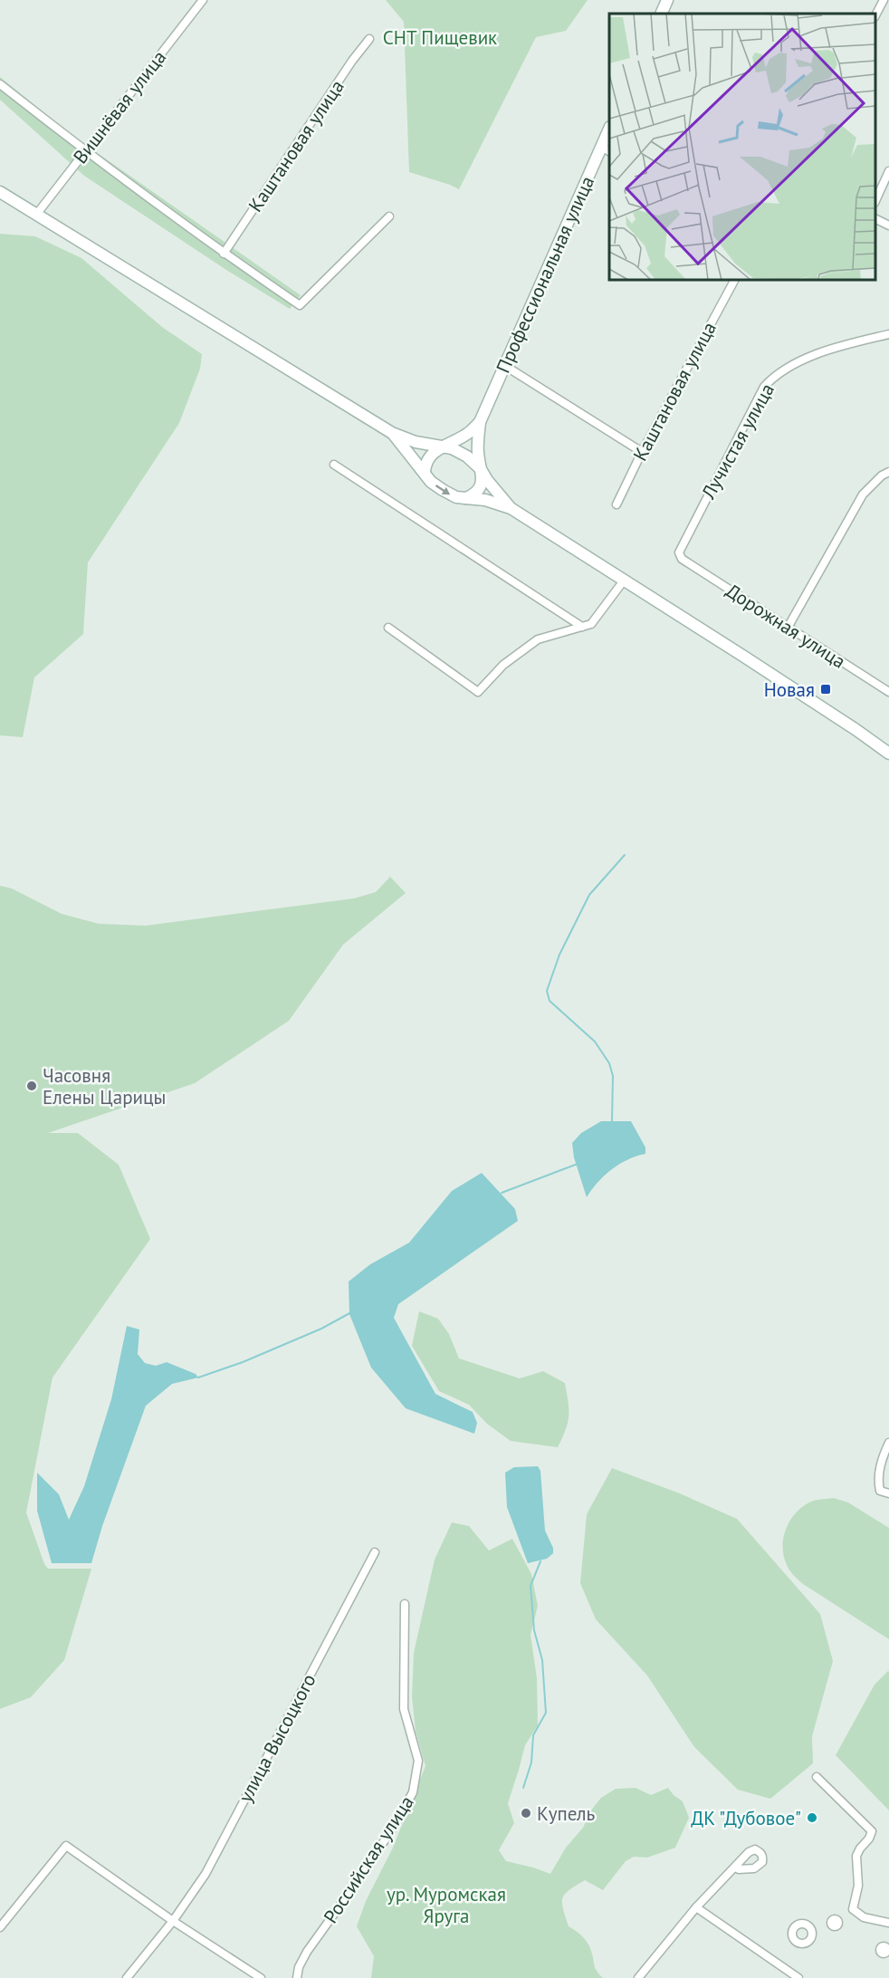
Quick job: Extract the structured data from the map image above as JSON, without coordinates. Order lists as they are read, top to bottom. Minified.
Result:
{"streets":{"main road":["Профессиональная улица"],"street":["Вишнёвая улица","Каштановая улица","Лучистая улица","Дорожная улица","улица Высоцкого","Российская улица"]},"crossings":[["Лучистая улица","Дорожная улица"]],"parks":["СНТ Пищевик","ур. Муромская Яруга"],"places":{"transit":["Новая"],"other":["Часовня Елены Царицы","Купель","ДК \"Дубовое\""]}}
